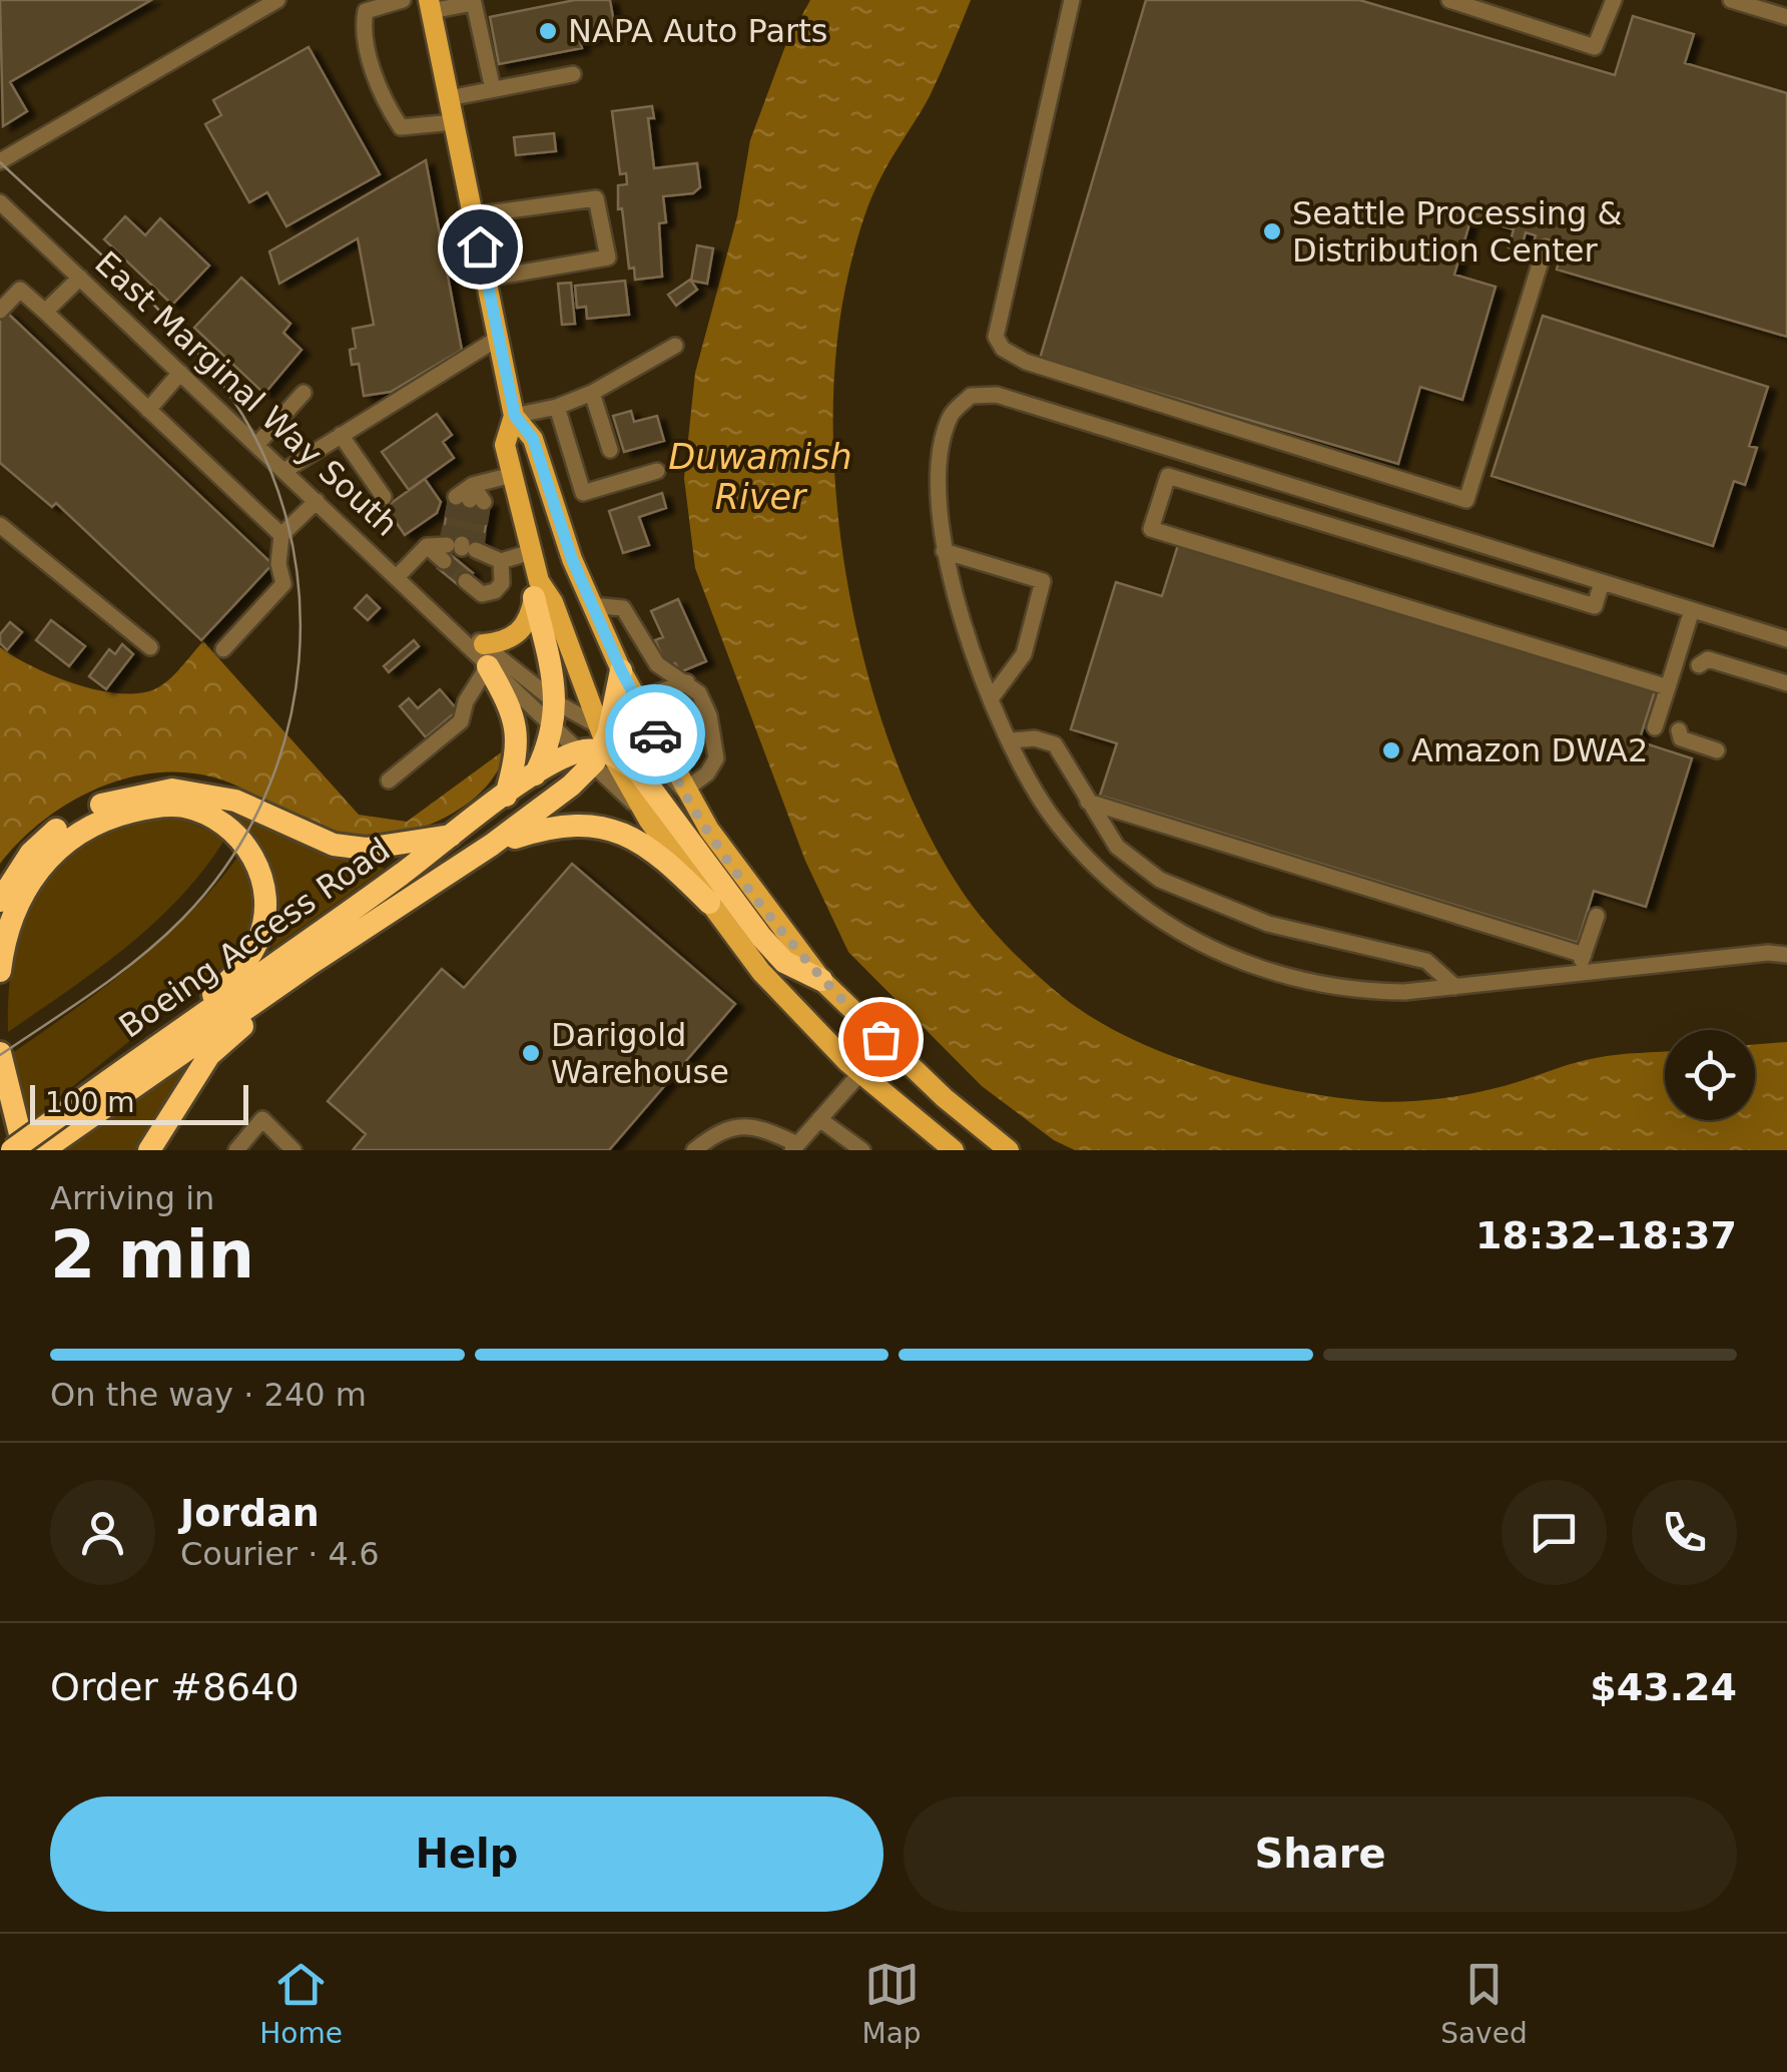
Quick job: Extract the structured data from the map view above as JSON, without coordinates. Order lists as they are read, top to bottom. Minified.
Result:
{"streets":{"highway":["Boeing Access Road"],"street":["East Marginal Way South"]},"water":["Duwamish River"],"places":["NAPA Auto Parts","Seattle Processing & Distribution Center","Amazon DWA2","Darigold Warehouse"],"scale_bar":"100 m","page":{"scale":"100 m","heading":["2 min","Arriving in","18:32–18:37"],"panel":["Jordan","Courier · 4.6","Order #8640","$43.24"],"bar":"On the way · 240 m","buttons":["Help","Share"],"tabs":["Home","Map","Saved"]}}
